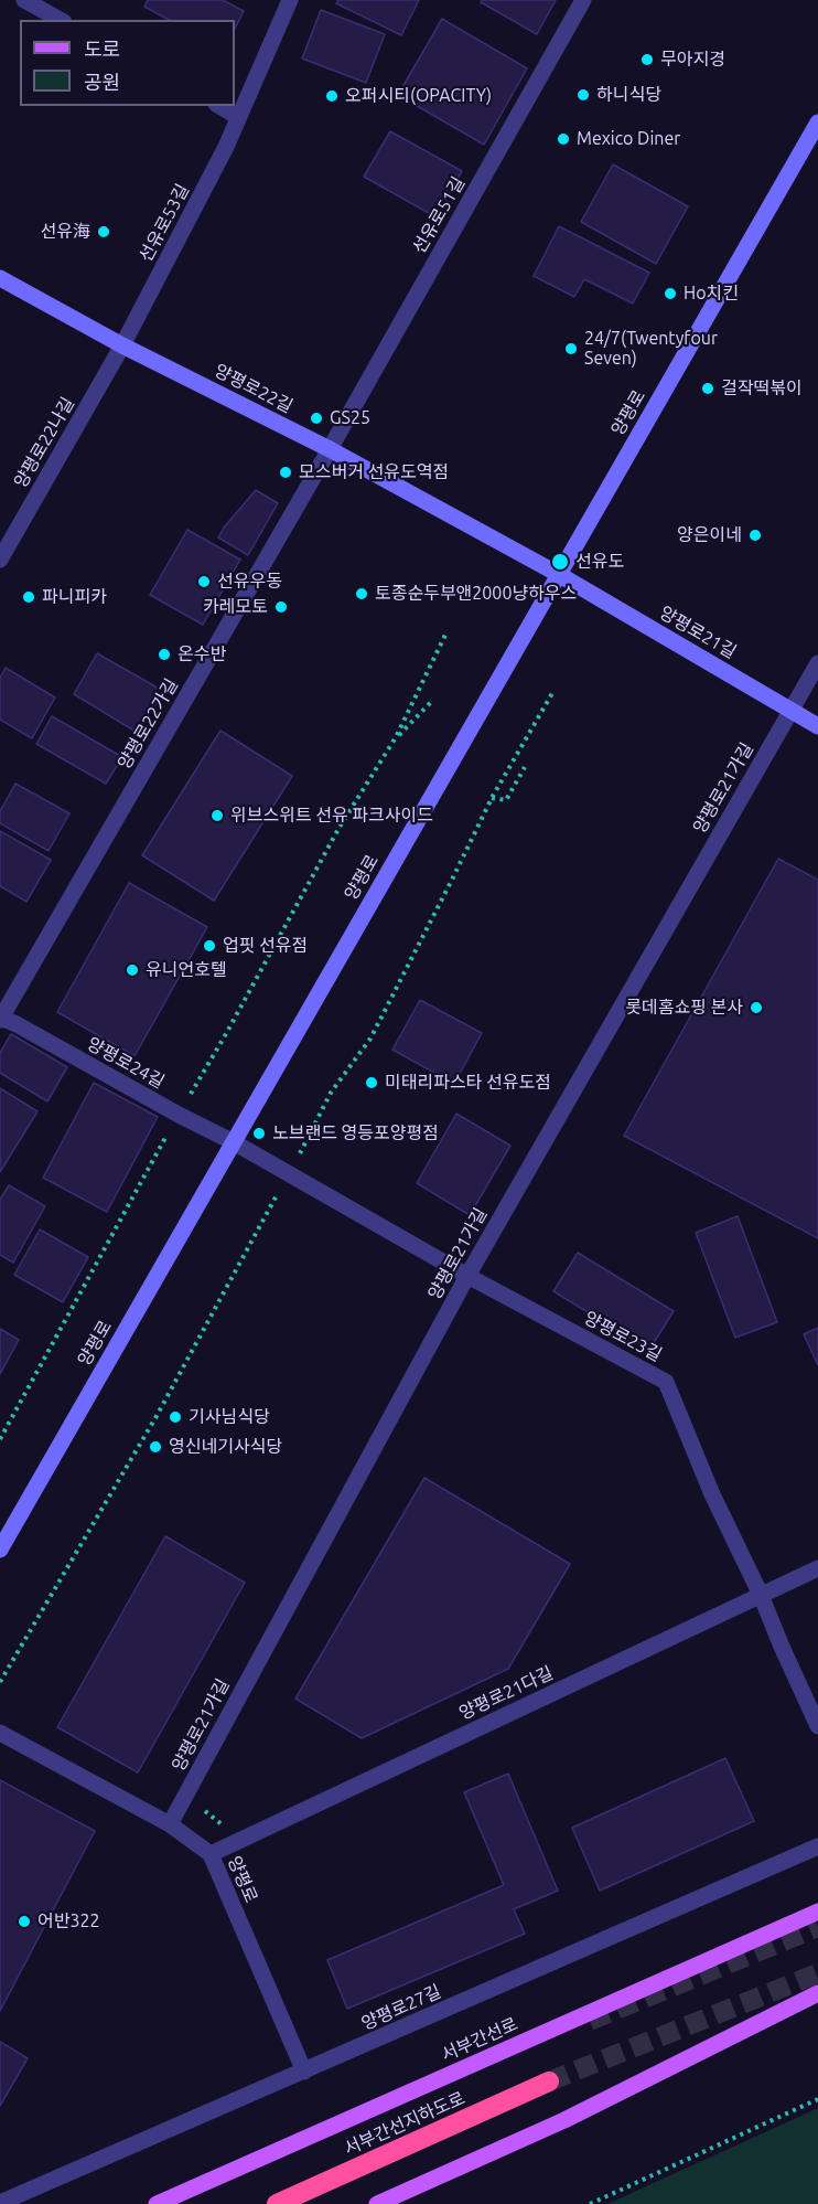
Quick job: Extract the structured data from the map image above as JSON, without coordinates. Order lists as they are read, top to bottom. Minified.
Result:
{"streets":{"highway":["서부간선지하도로"],"main road":["양평로22길","양평로","양평로21길","서부간선로"],"street":["선유로51길","선유로53길","양평로22나길","양평로22가길","양평로21가길","양평로24길","양평로23길","양평로21다길","양평로27길"]},"crossings":[["선유로51길","양평로22길"],["선유로51길","양평로22가길"],["선유로53길","양평로22길"],["선유로53길","양평로22나길"],["양평로22길","양평로"],["양평로22길","양평로22나길"],["양평로22길","양평로21길"],["양평로22길","양평로22가길"],["양평로","양평로21길"],["양평로","양평로21가길"],["양평로","양평로24길"],["양평로","양평로23길"],["양평로","양평로21다길"],["양평로","양평로27길"],["양평로21길","양평로21가길"],["양평로22가길","양평로24길"],["양평로21가길","양평로23길"],["양평로24길","양평로23길"],["양평로23길","양평로21다길"]],"places":["무아지경","하니식당","오퍼시티(OPACITY)","Mexico Diner","선유海","Ho치킨","24/7(Twentyfour Seven)","걸작떡볶이","GS25","모스버거 선유도역점","양은이네","선유도","선유우동","토종순두부앤2000냥하우스","파니피카","카레모토","온수반","위브스위트 선유 파크사이드","업핏 선유점","유니언호텔","롯데홈쇼핑 본사","미태리파스타 선유도점","노브랜드 영등포양평점","기사님식당","영신네기사식당","어반322"],"legend":["도로","공원"]}
